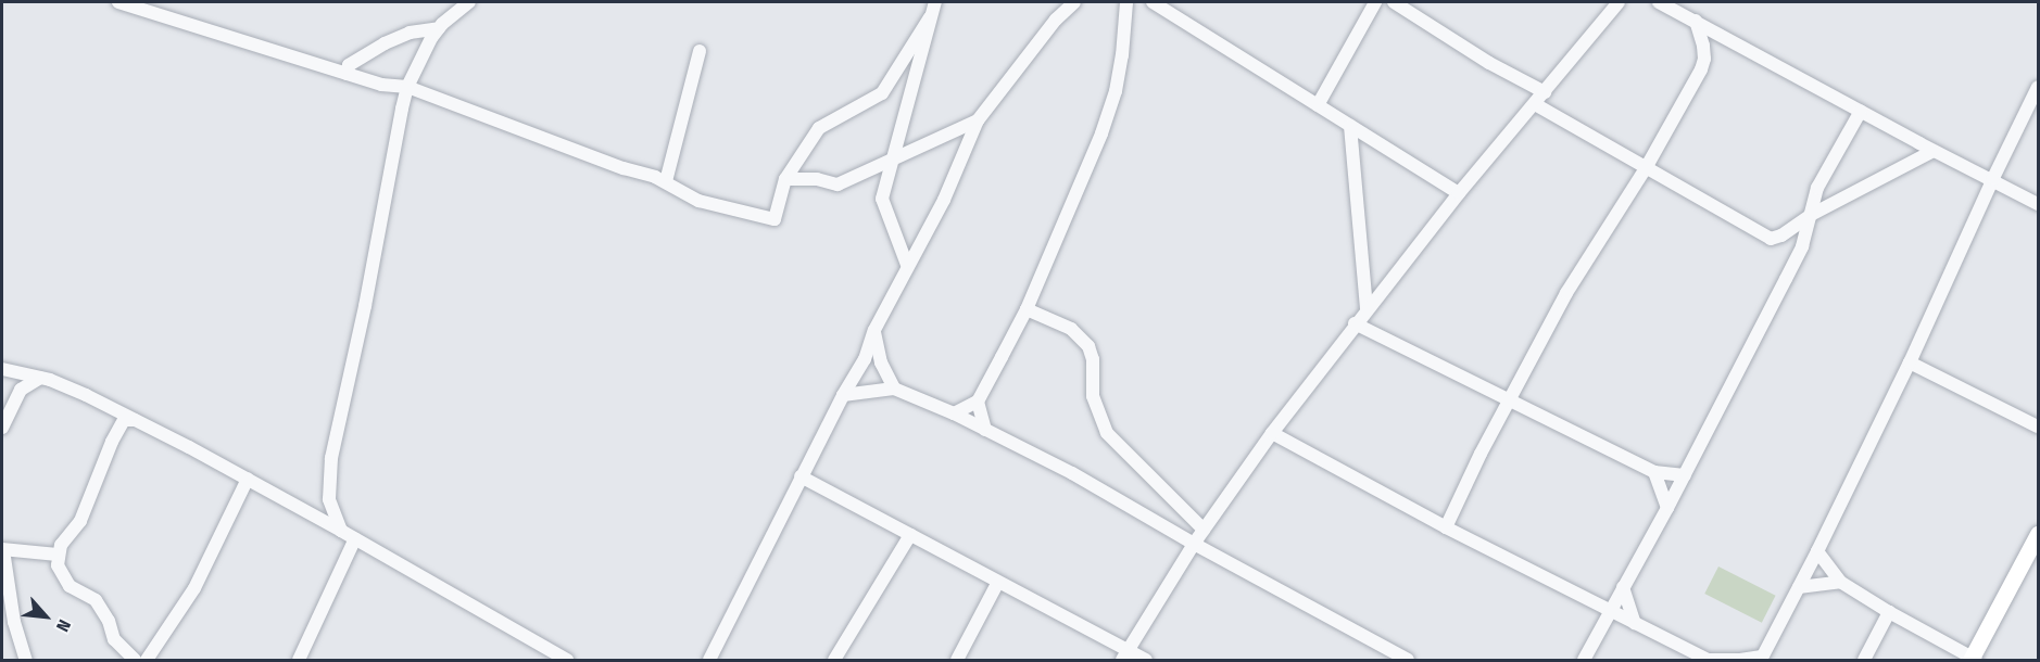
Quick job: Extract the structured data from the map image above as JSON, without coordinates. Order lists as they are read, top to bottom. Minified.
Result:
{"north":"bottom right"}
